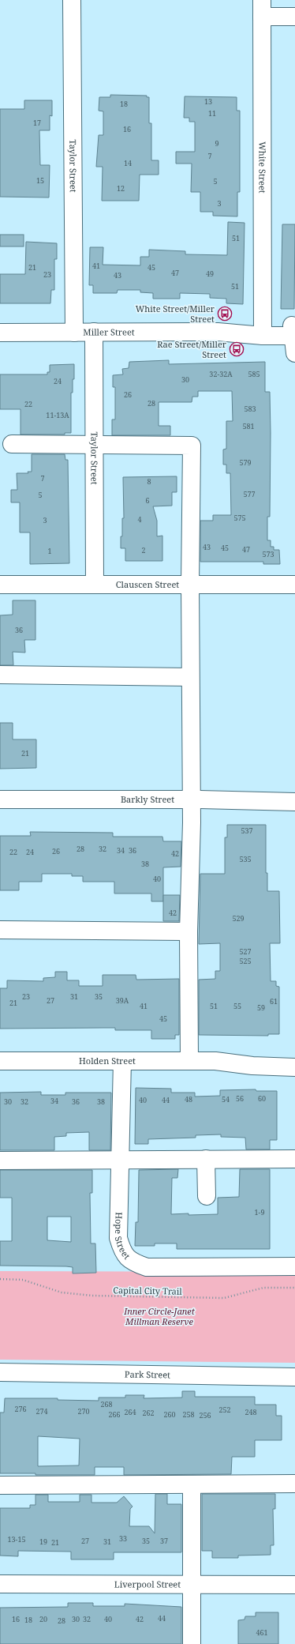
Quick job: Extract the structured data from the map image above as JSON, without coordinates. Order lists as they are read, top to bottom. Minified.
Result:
{"streets":{"street":["Taylor Street","White Street","Miller Street","Clauscen Street","Barkly Street","Holden Street","Hope Street","Park Street","Liverpool Street"],"path":["Capital City Trail"]},"crossings":[["Taylor Street","Miller Street"],["Taylor Street","Clauscen Street"],["White Street","Miller Street"],["Holden Street","Hope Street"]],"parks":["Inner Circle-Janet Millman Reserve"],"places":{"bus stop":["White Street/Miller Street","Rae Street/Miller Street"]},"house_numbers":["13","18","11","17","16","9","7","14","15","5","12","3","51","41","21","45","47","49","23","43","51","32-32A","585","30","24","26","28","22","583","11-13A","581","579","7","8","577","5","6","575","4","3","43","45","47","2","1","573","36","21","537","28","32","34","36","26","22","24","42","535","38","40","42","529","527","525","23","31","35","27","39A","61","21","41","51","55","59","45","56","60","48","54","40","44","34","30","32","36","38","1-9","268","276","252","274","270","264","248","262","266","260","258","256","33","13-15","27","35","37","19","31","21","44","16","20","30","32","40","42","18","28","461"]}
